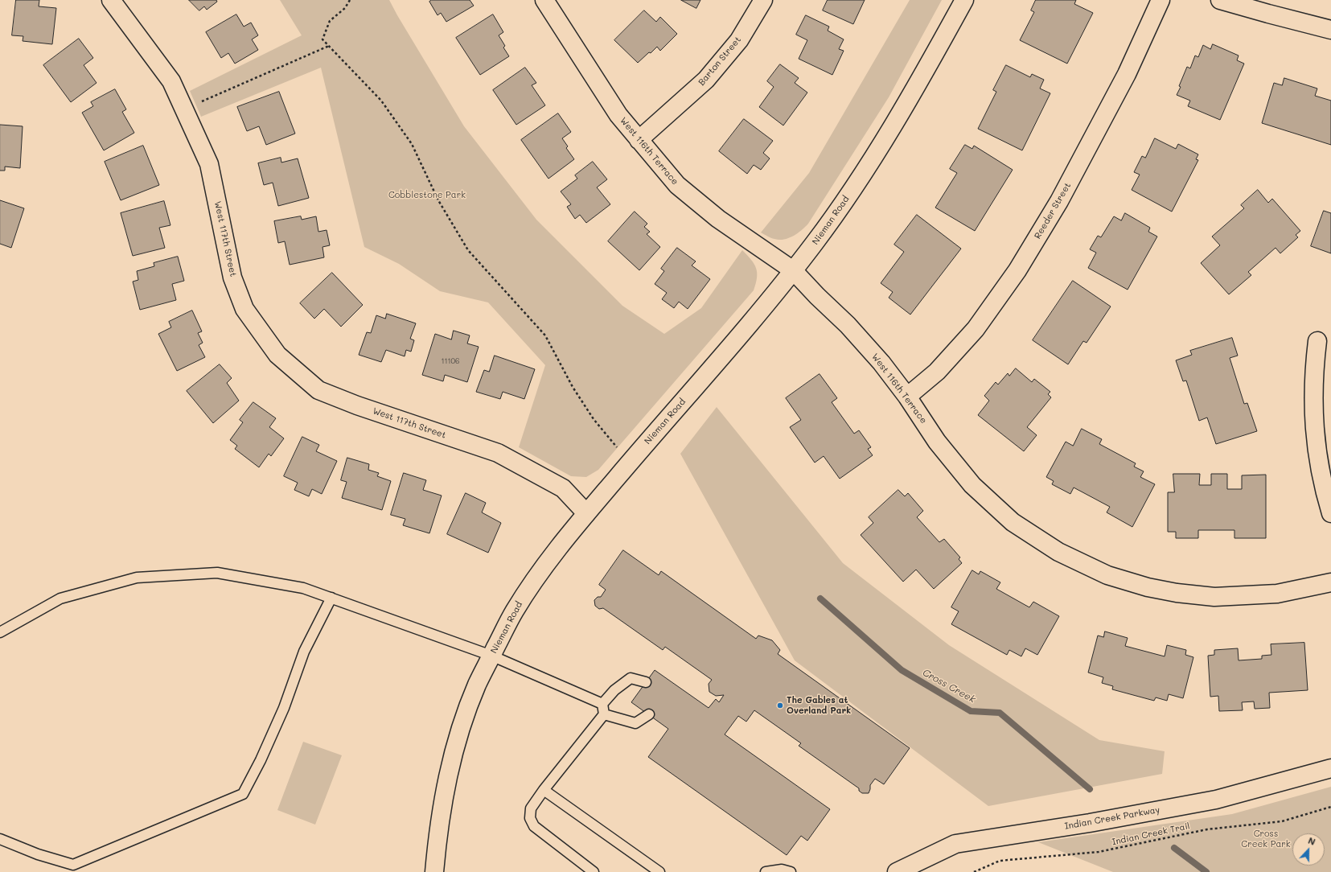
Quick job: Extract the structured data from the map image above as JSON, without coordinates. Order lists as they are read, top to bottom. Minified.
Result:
{"streets":{"street":["Barton Street","West 116th Terrace","Reeder Street","Nieman Road","West 117th Street","Indian Creek Parkway"],"path":["Indian Creek Trail"]},"crossings":[["Barton Street","West 116th Terrace"],["West 116th Terrace","Reeder Street"],["West 116th Terrace","Nieman Road"],["Nieman Road","West 117th Street"]],"water":["Cross Creek"],"parks":["Cobblestone Park","Cross Creek Park"],"places":["The Gables at Overland Park"],"house_numbers":["11106"],"north":"top"}
